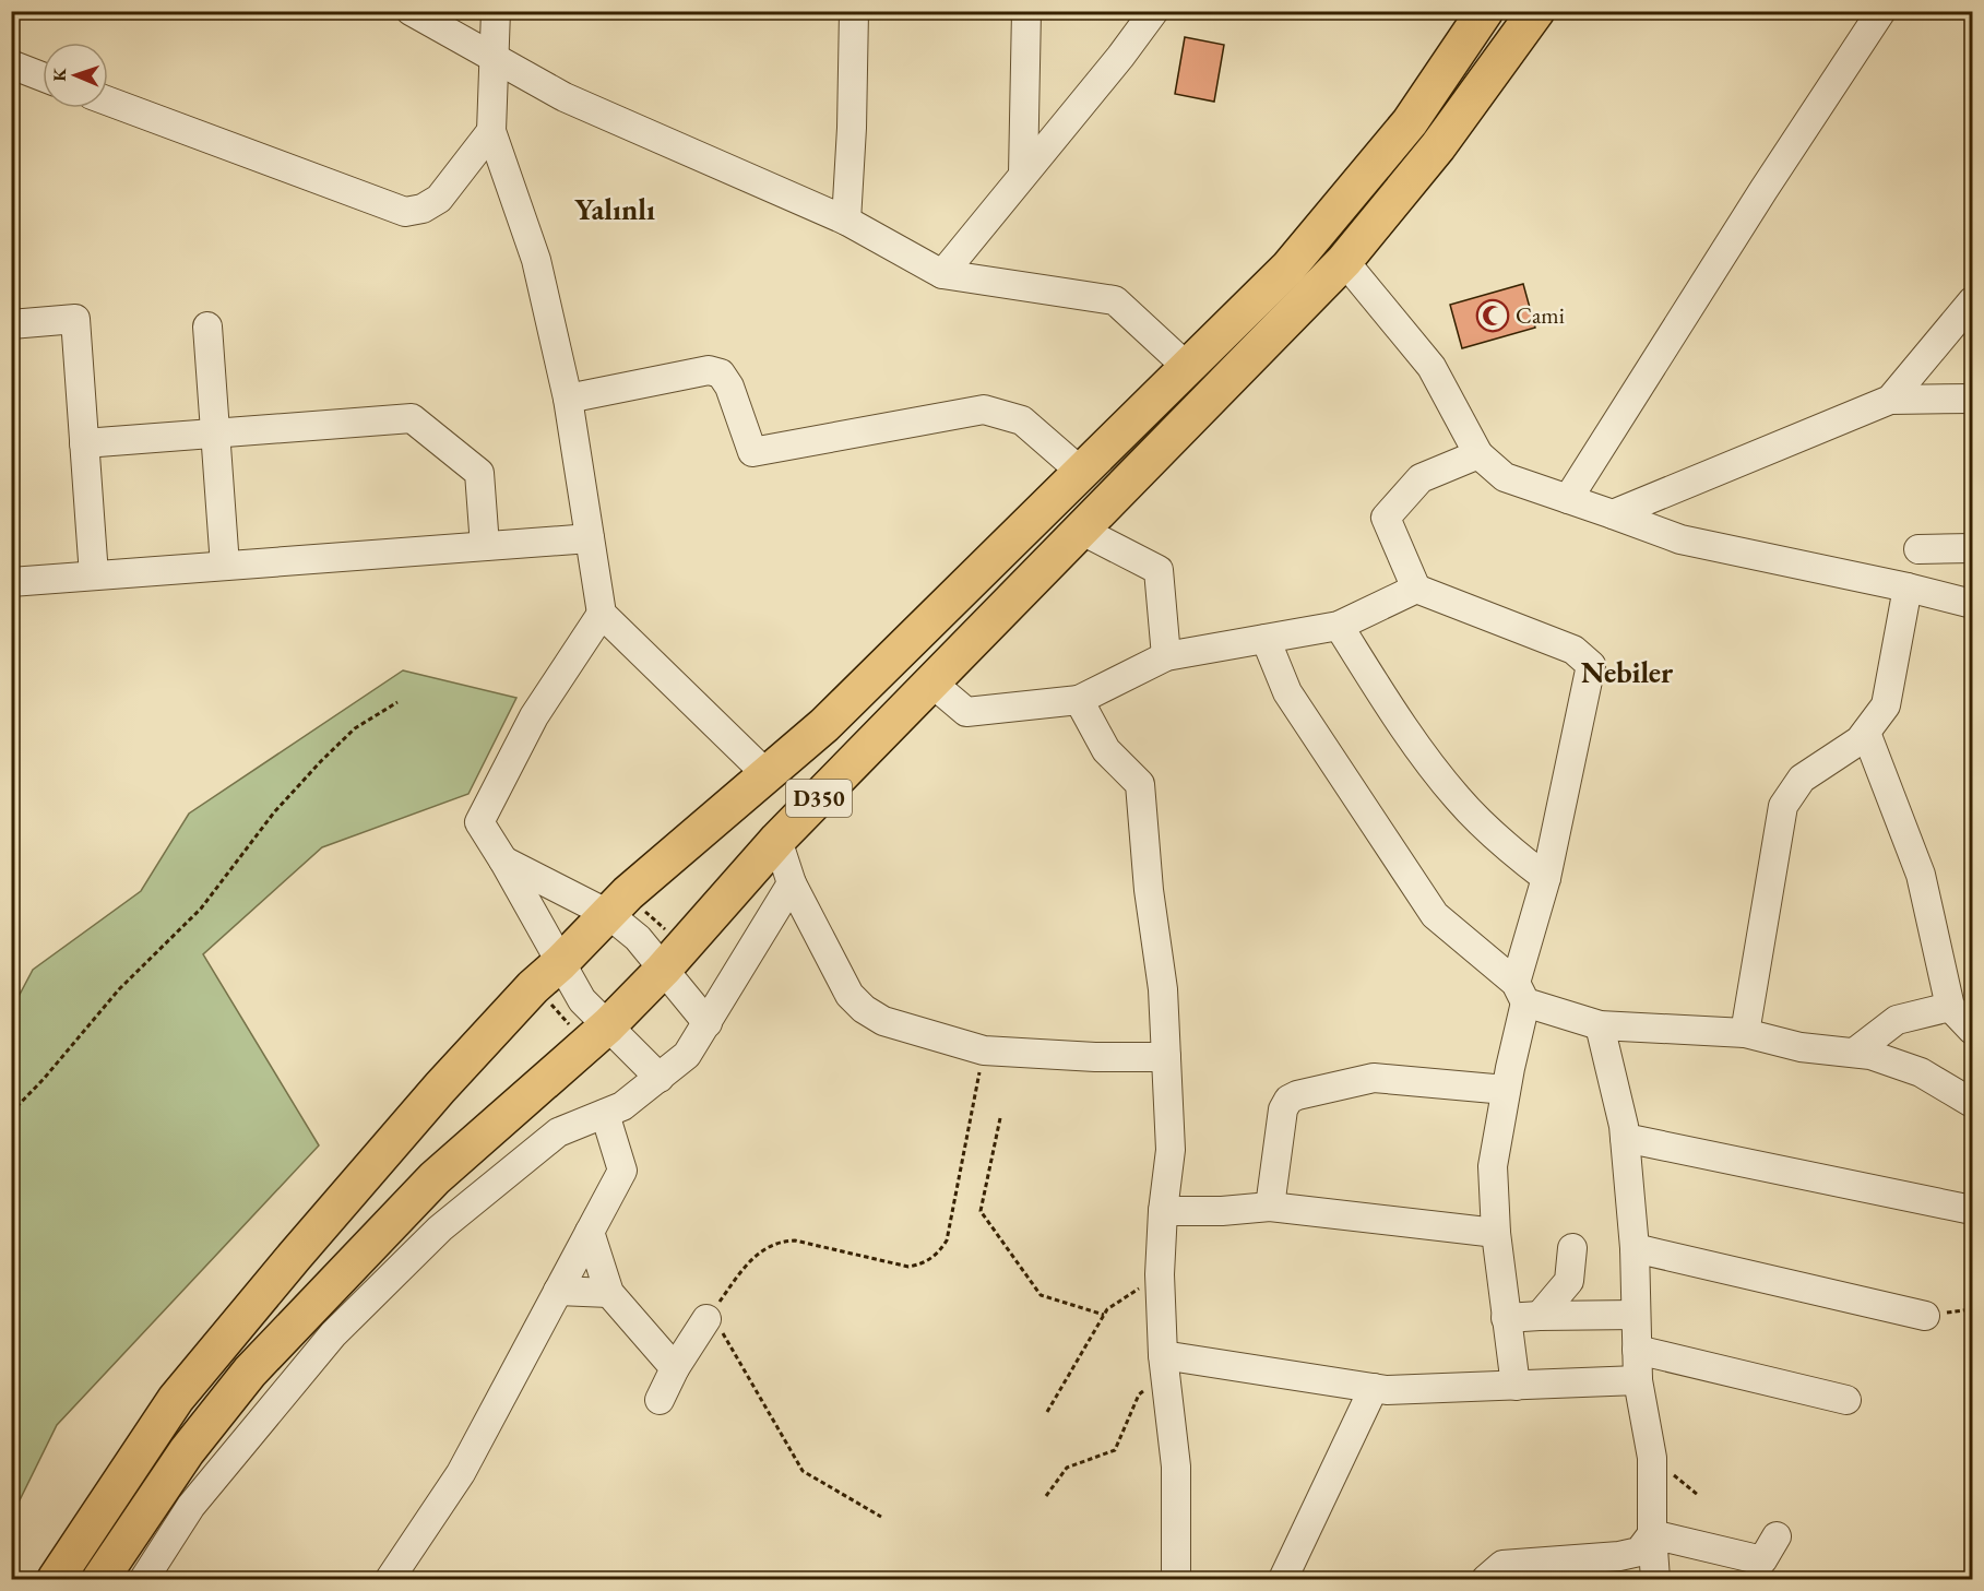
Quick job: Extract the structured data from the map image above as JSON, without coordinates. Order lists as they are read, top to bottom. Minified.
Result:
{"streets":{"highway":["D350"]},"districts":["Yalınlı","Nebiler"],"places":{"mosque":["Cami"]},"north":"left"}
